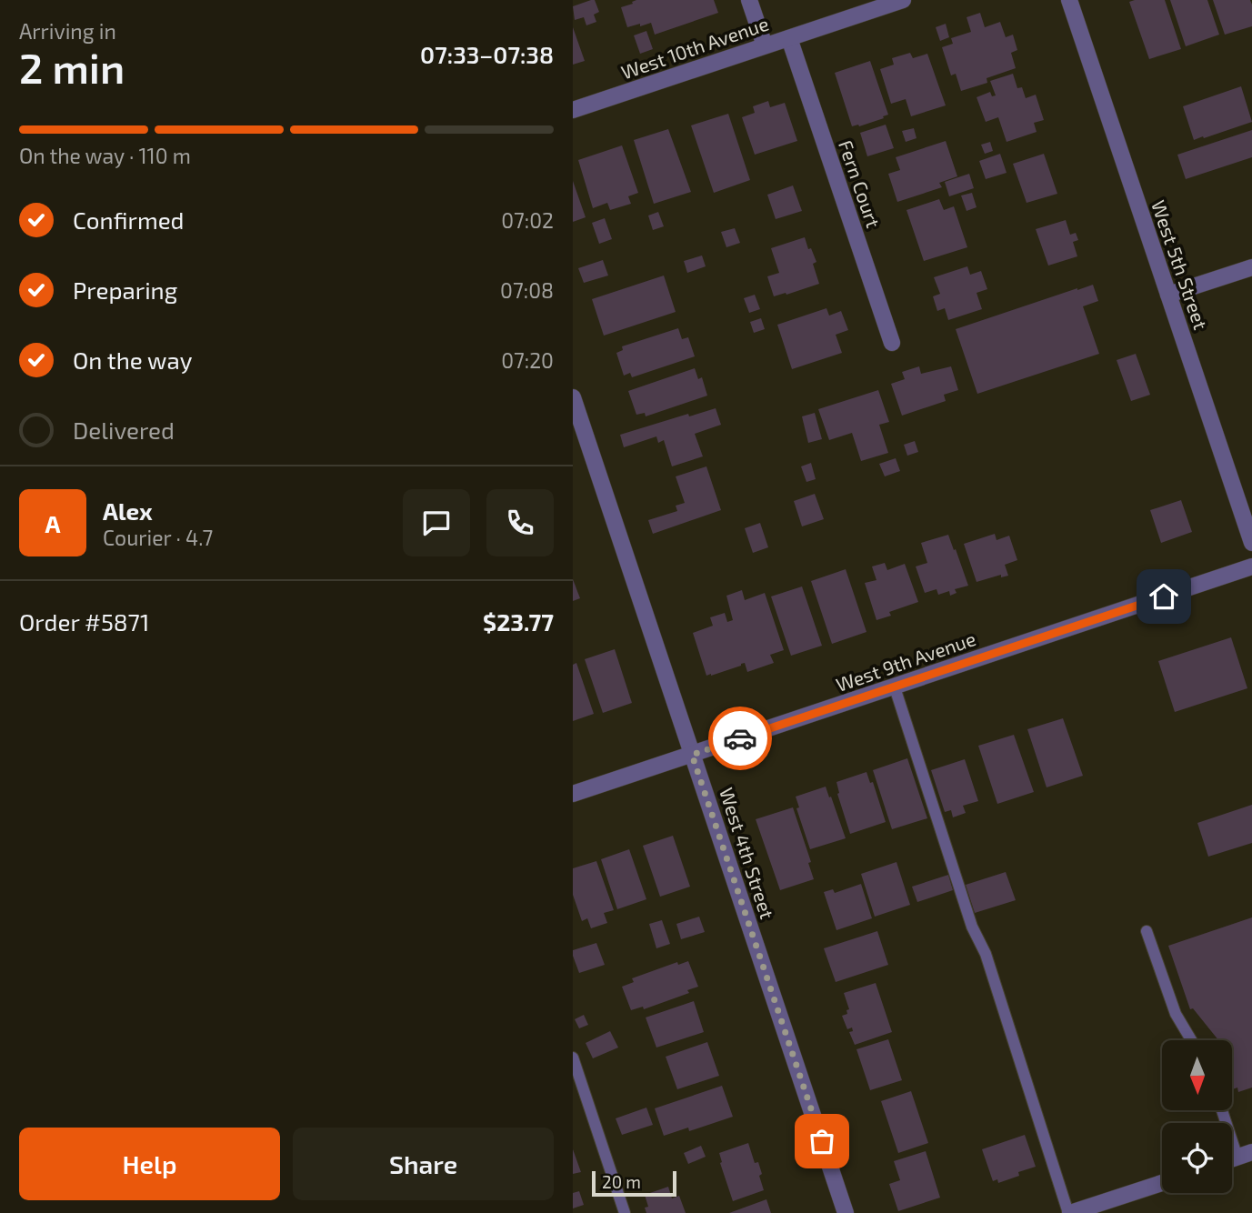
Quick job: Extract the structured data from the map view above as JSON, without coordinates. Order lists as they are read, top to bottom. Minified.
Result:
{"streets":{"street":["West 10th Avenue","Fern Court","West 5th Street","West 9th Avenue","West 4th Street"]},"crossings":[["West 10th Avenue","Fern Court"],["West 9th Avenue","West 4th Street"]],"scale_bar":"20 m","north":"bottom","page":{"heading":["2 min","Arriving in","07:33–07:38"],"panel":["Alex","Courier · 4.7","Order #5871","$23.77"],"bar":"On the way · 110 m","list":[["Confirmed","07:02"],["Preparing","07:08"],["On the way","07:20"],"Delivered"],"round":"A","buttons":["Help","Share"],"scale":"20 m"}}
